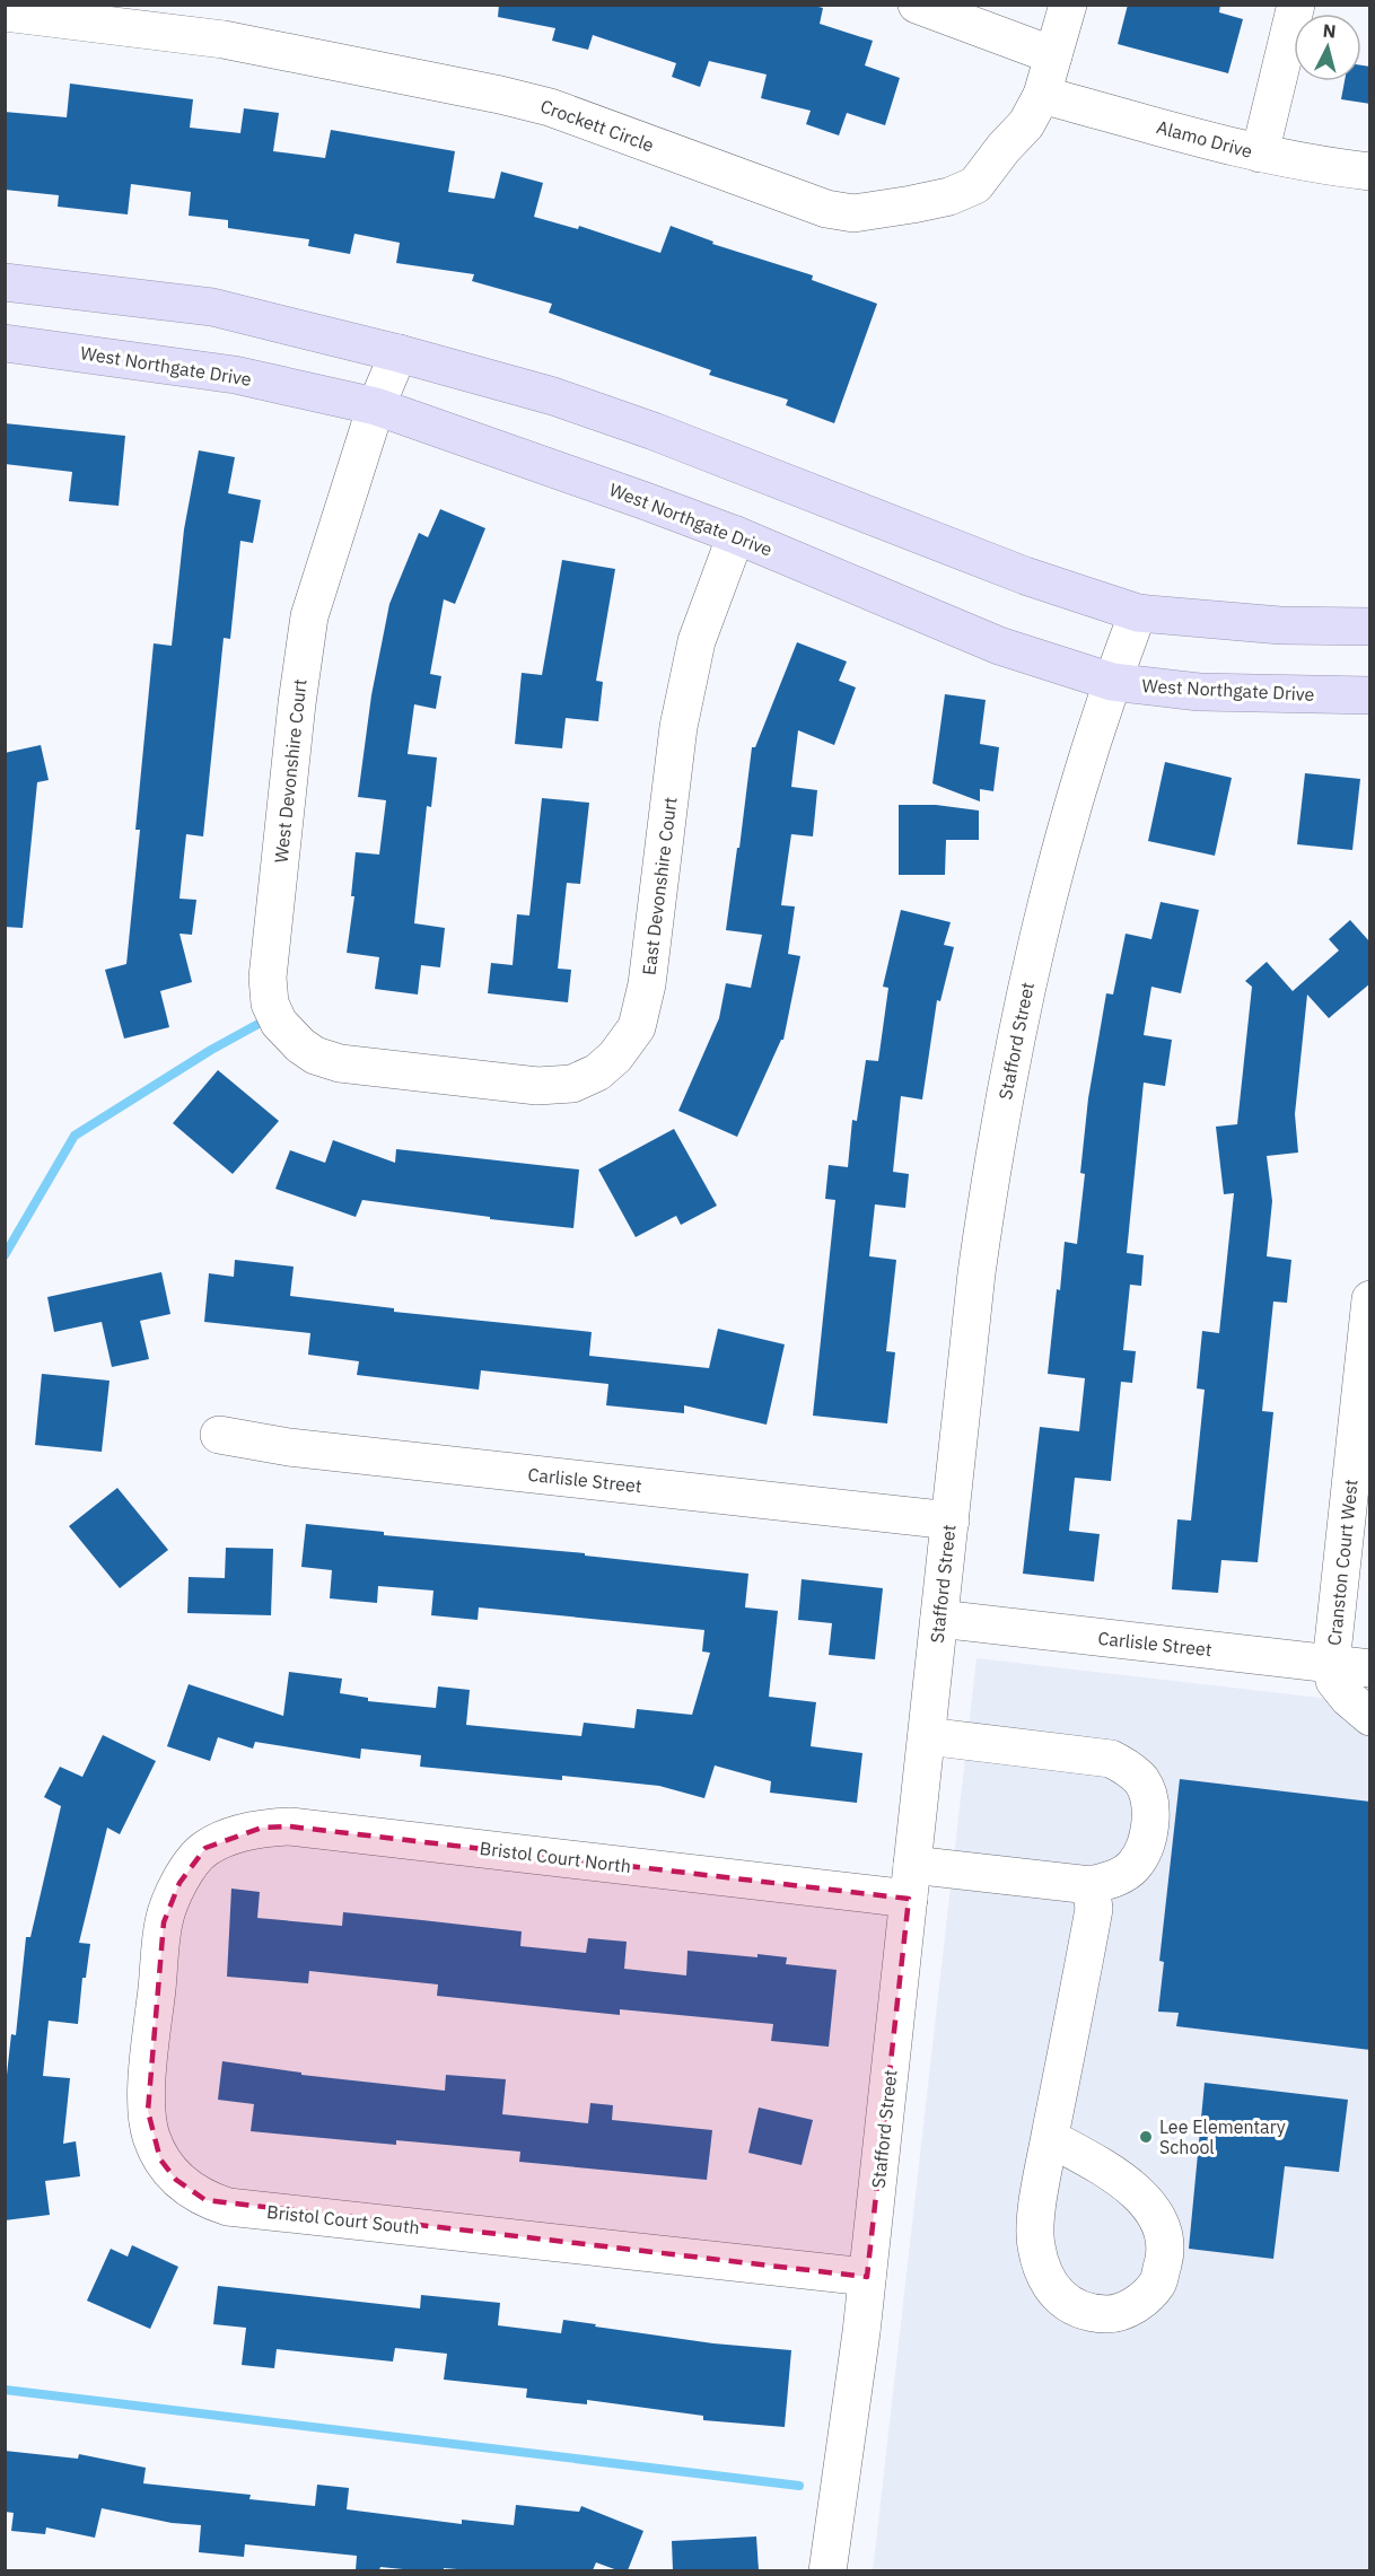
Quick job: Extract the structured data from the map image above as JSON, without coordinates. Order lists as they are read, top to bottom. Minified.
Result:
{"streets":{"main road":["West Northgate Drive"],"street":["Crockett Circle","Alamo Drive","West Devonshire Court","East Devonshire Court","Stafford Street","Carlisle Street","Cranston Court West","Bristol Court North","Bristol Court South"]},"crossings":[["Crockett Circle","Alamo Drive"],["West Northgate Drive","West Devonshire Court"],["West Northgate Drive","East Devonshire Court"],["West Northgate Drive","Stafford Street"],["West Devonshire Court","East Devonshire Court"],["Stafford Street","Carlisle Street"],["Stafford Street","Bristol Court North"],["Stafford Street","Bristol Court South"],["Carlisle Street","Cranston Court West"],["Bristol Court North","Bristol Court South"]],"places":["Lee Elementary School"],"north":"top"}
